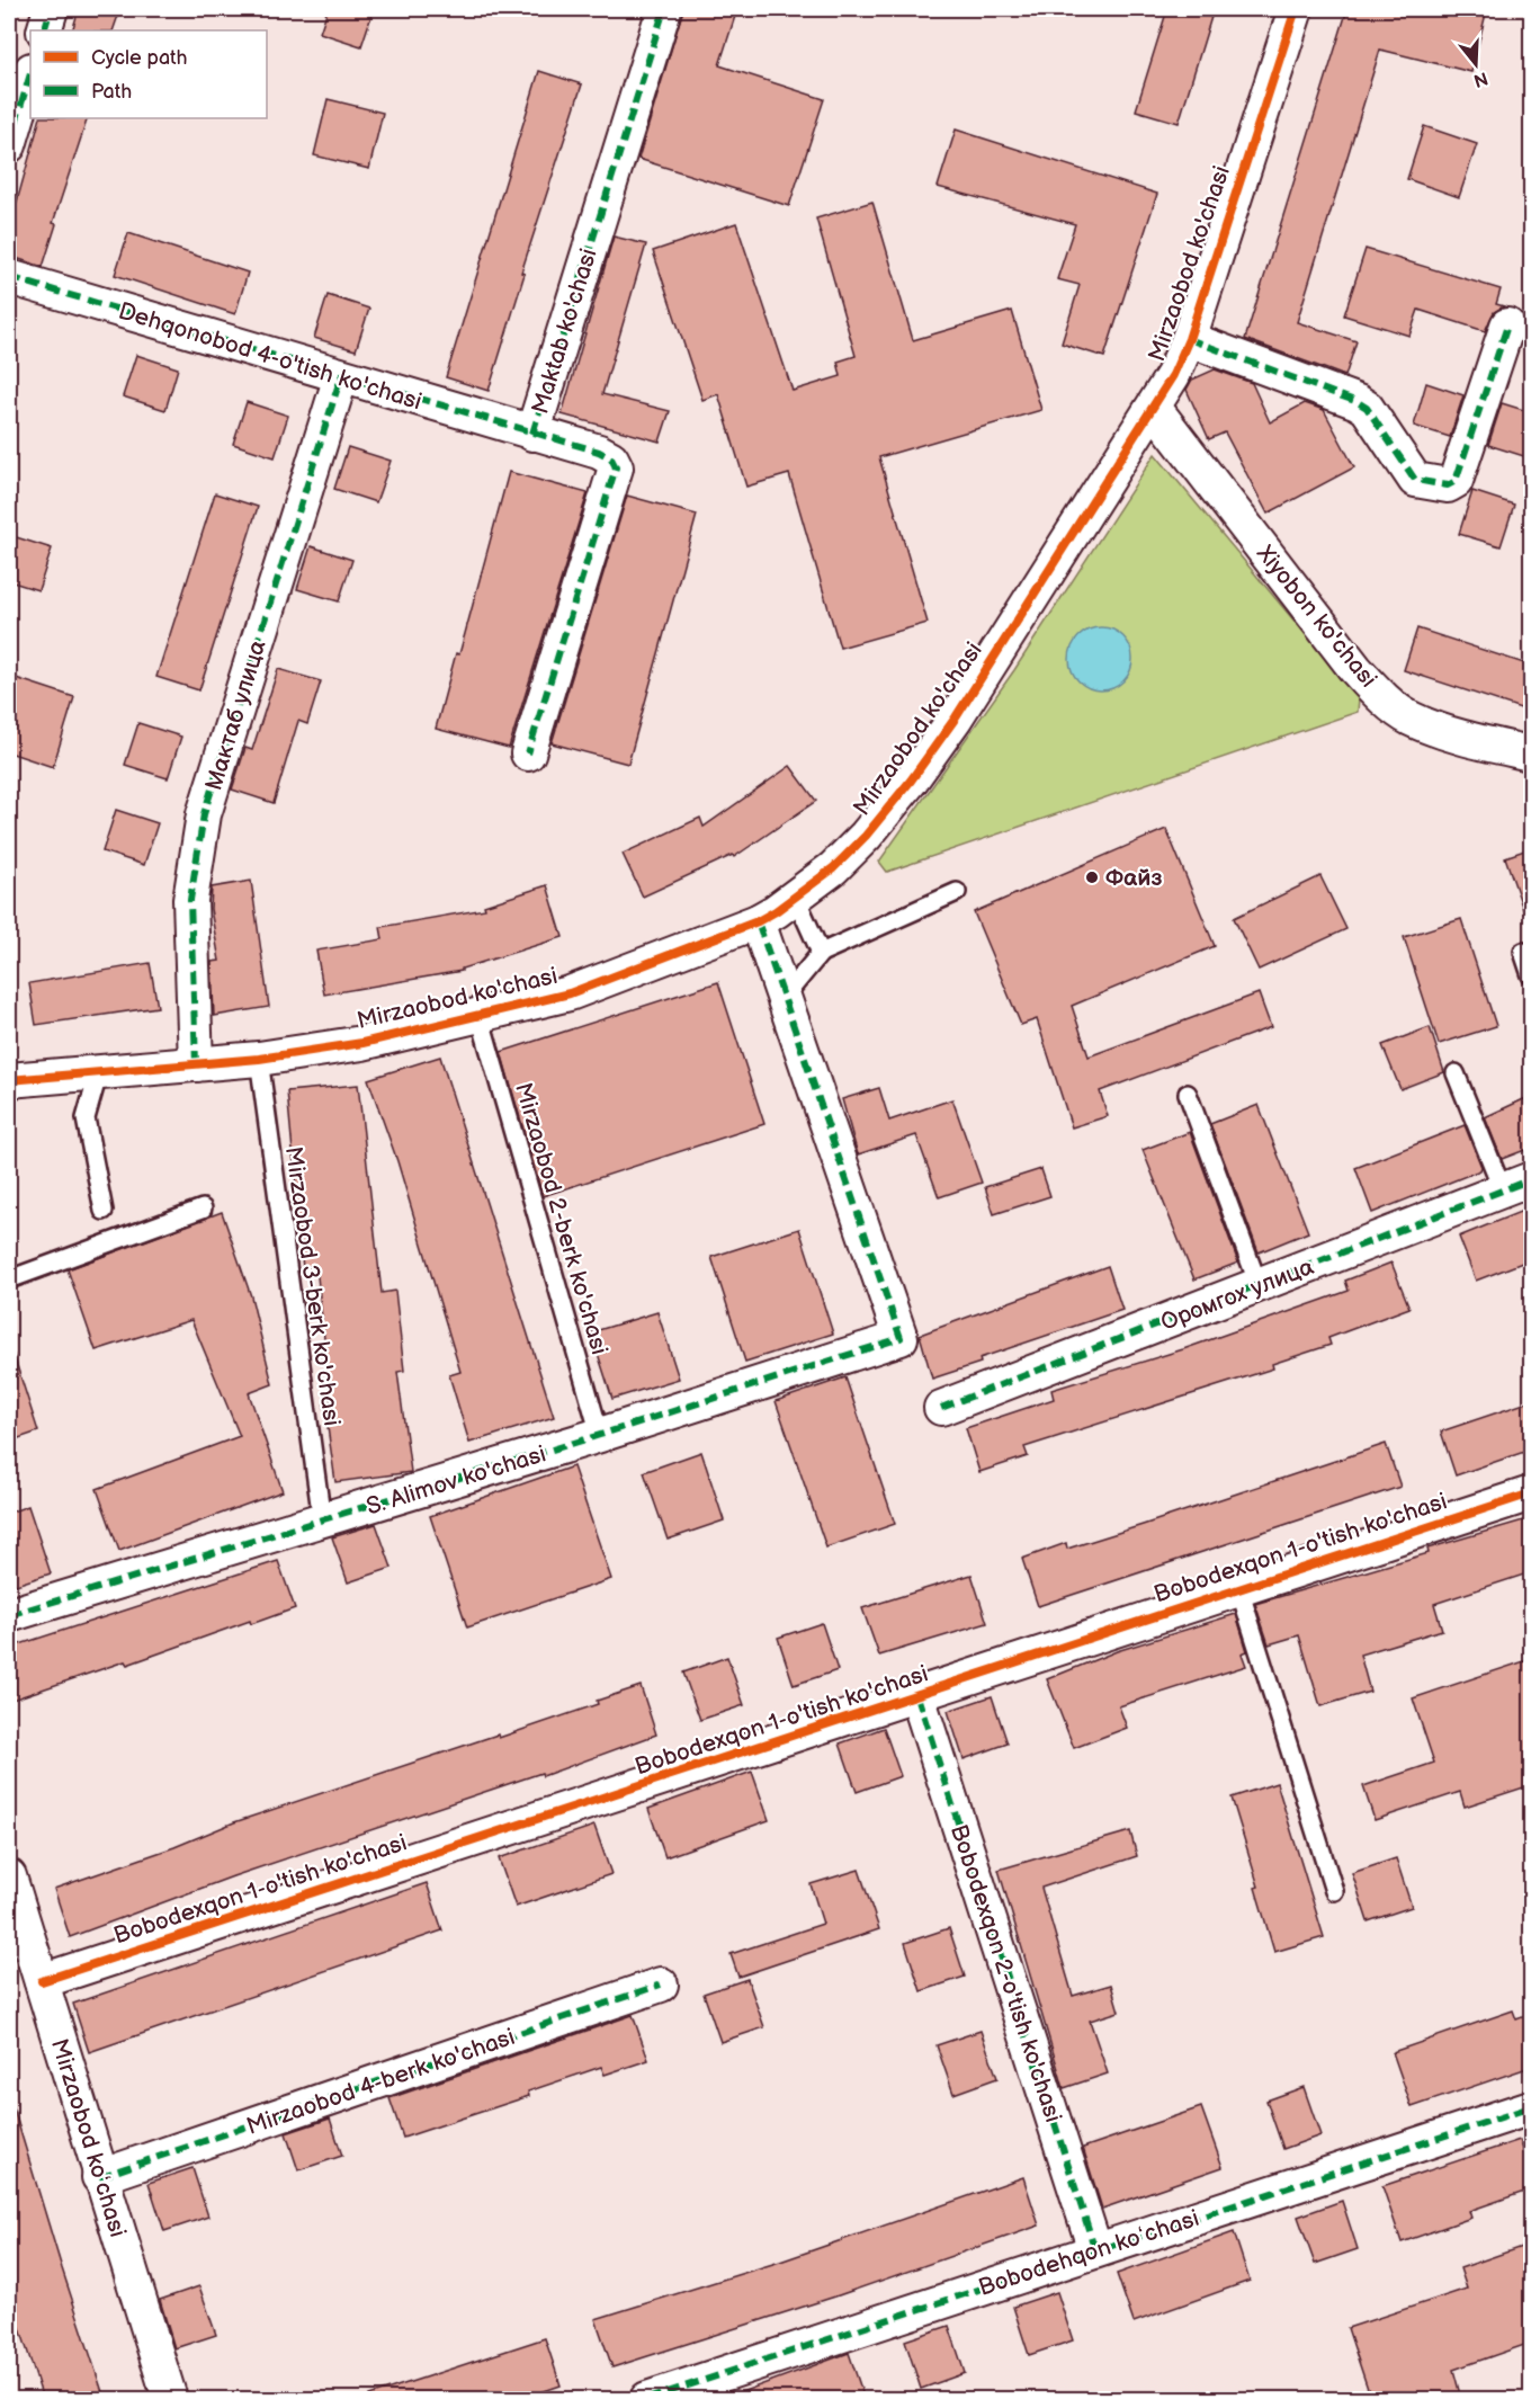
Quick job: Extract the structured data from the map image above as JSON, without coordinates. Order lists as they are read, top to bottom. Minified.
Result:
{"streets":{"street":["Mirzaobod ko'chasi","Maktab ko'chasi","Dehqonobod 4-o'tish ko'chasi","Xiyobon ko'chasi","Мактаб улица","Оромгох улица","S. Alimov ko'chasi","Bobodexqon 1-o'tish ko'chasi","Bobodexqon 2-o'tish ko'chasi","Mirzaobod 4-berk ko'chasi","Mirzaobod koʻchasi","Bobodehqon koʻchasi"],"lane":["Mirzaobod 2-berk ko'chasi","Mirzaobod 3-berk ko'chasi"]},"crossings":[["Mirzaobod ko'chasi","Xiyobon ko'chasi"],["Mirzaobod ko'chasi","Мактаб улица"],["Mirzaobod ko'chasi","Mirzaobod 2-berk ko'chasi"],["Mirzaobod ko'chasi","Mirzaobod 3-berk ko'chasi"],["Maktab ko'chasi","Dehqonobod 4-o'tish ko'chasi"],["Dehqonobod 4-o'tish ko'chasi","Мактаб улица"],["Mirzaobod 2-berk ko'chasi","S. Alimov ko'chasi"],["Mirzaobod 3-berk ko'chasi","S. Alimov ko'chasi"],["Bobodexqon 1-o'tish ko'chasi","Bobodexqon 2-o'tish ko'chasi"],["Bobodexqon 1-o'tish ko'chasi","Mirzaobod koʻchasi"],["Bobodexqon 2-o'tish ko'chasi","Bobodehqon koʻchasi"],["Mirzaobod 4-berk ko'chasi","Mirzaobod koʻchasi"]],"places":["Файз"],"legend":["Cycle path","Path"],"north":"bottom"}
